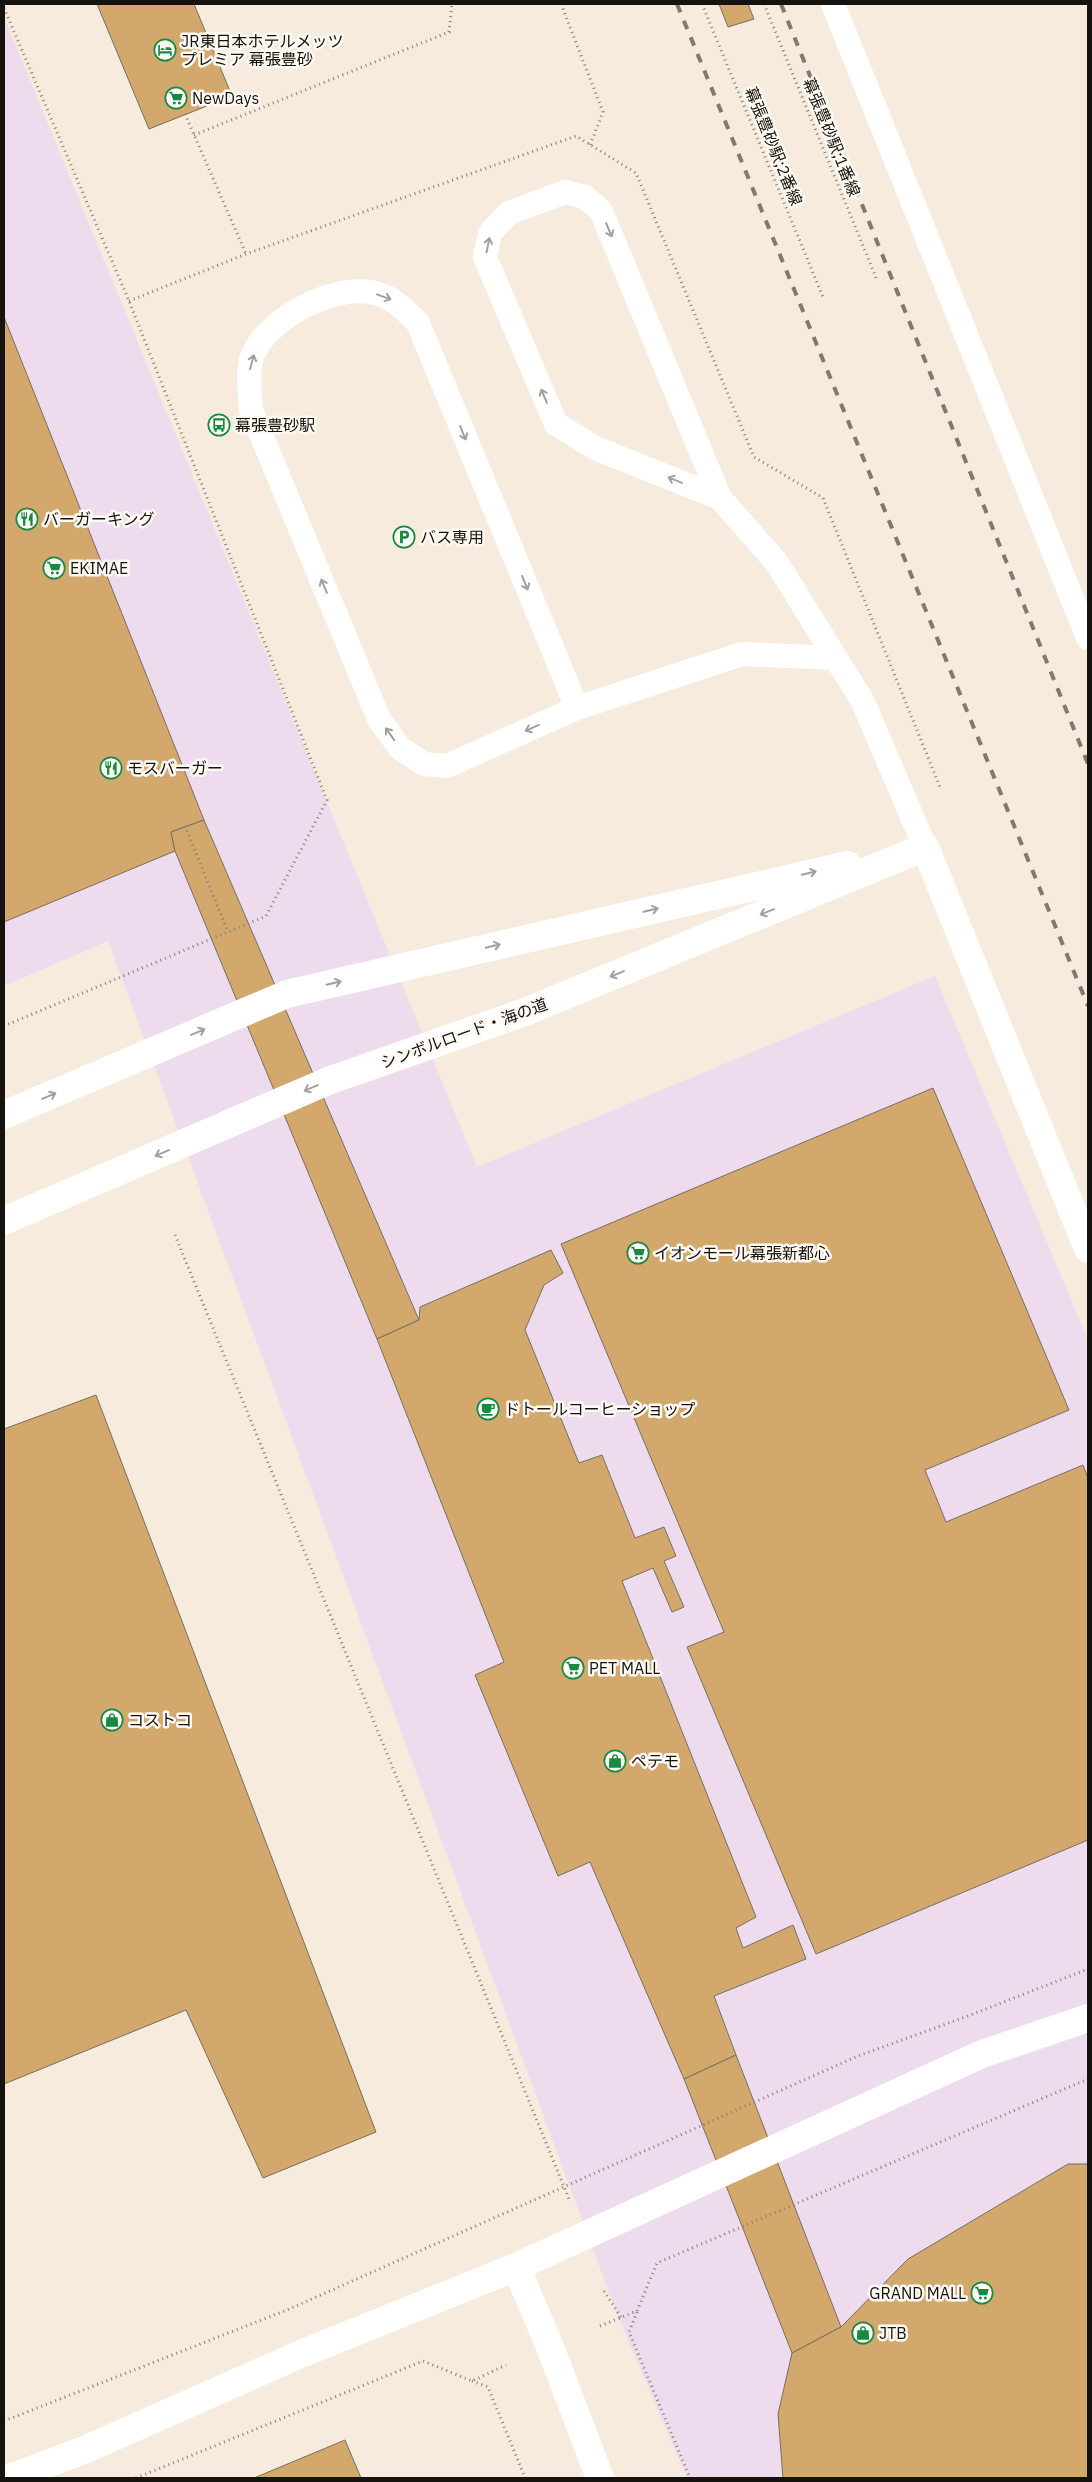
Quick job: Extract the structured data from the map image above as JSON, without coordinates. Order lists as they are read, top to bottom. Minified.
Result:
{"streets":{"street":["シンボルロード・海の道"],"path":["幕張豊砂駅;1番線","幕張豊砂駅;2番線"]},"places":{"hotel":["JR東日本ホテルメッツ プレミア 幕張豊砂"],"supermarket":["NewDays","EKIMAE","イオンモール幕張新都心","PET MALL","GRAND MALL"],"bus stop":["幕張豊砂駅"],"restaurant":["バーガーキング","モスバーガー"],"parking":["バス専用"],"cafe":["ドトールコーヒーショップ"],"shop":["コストコ","ペテモ","JTB"]}}
